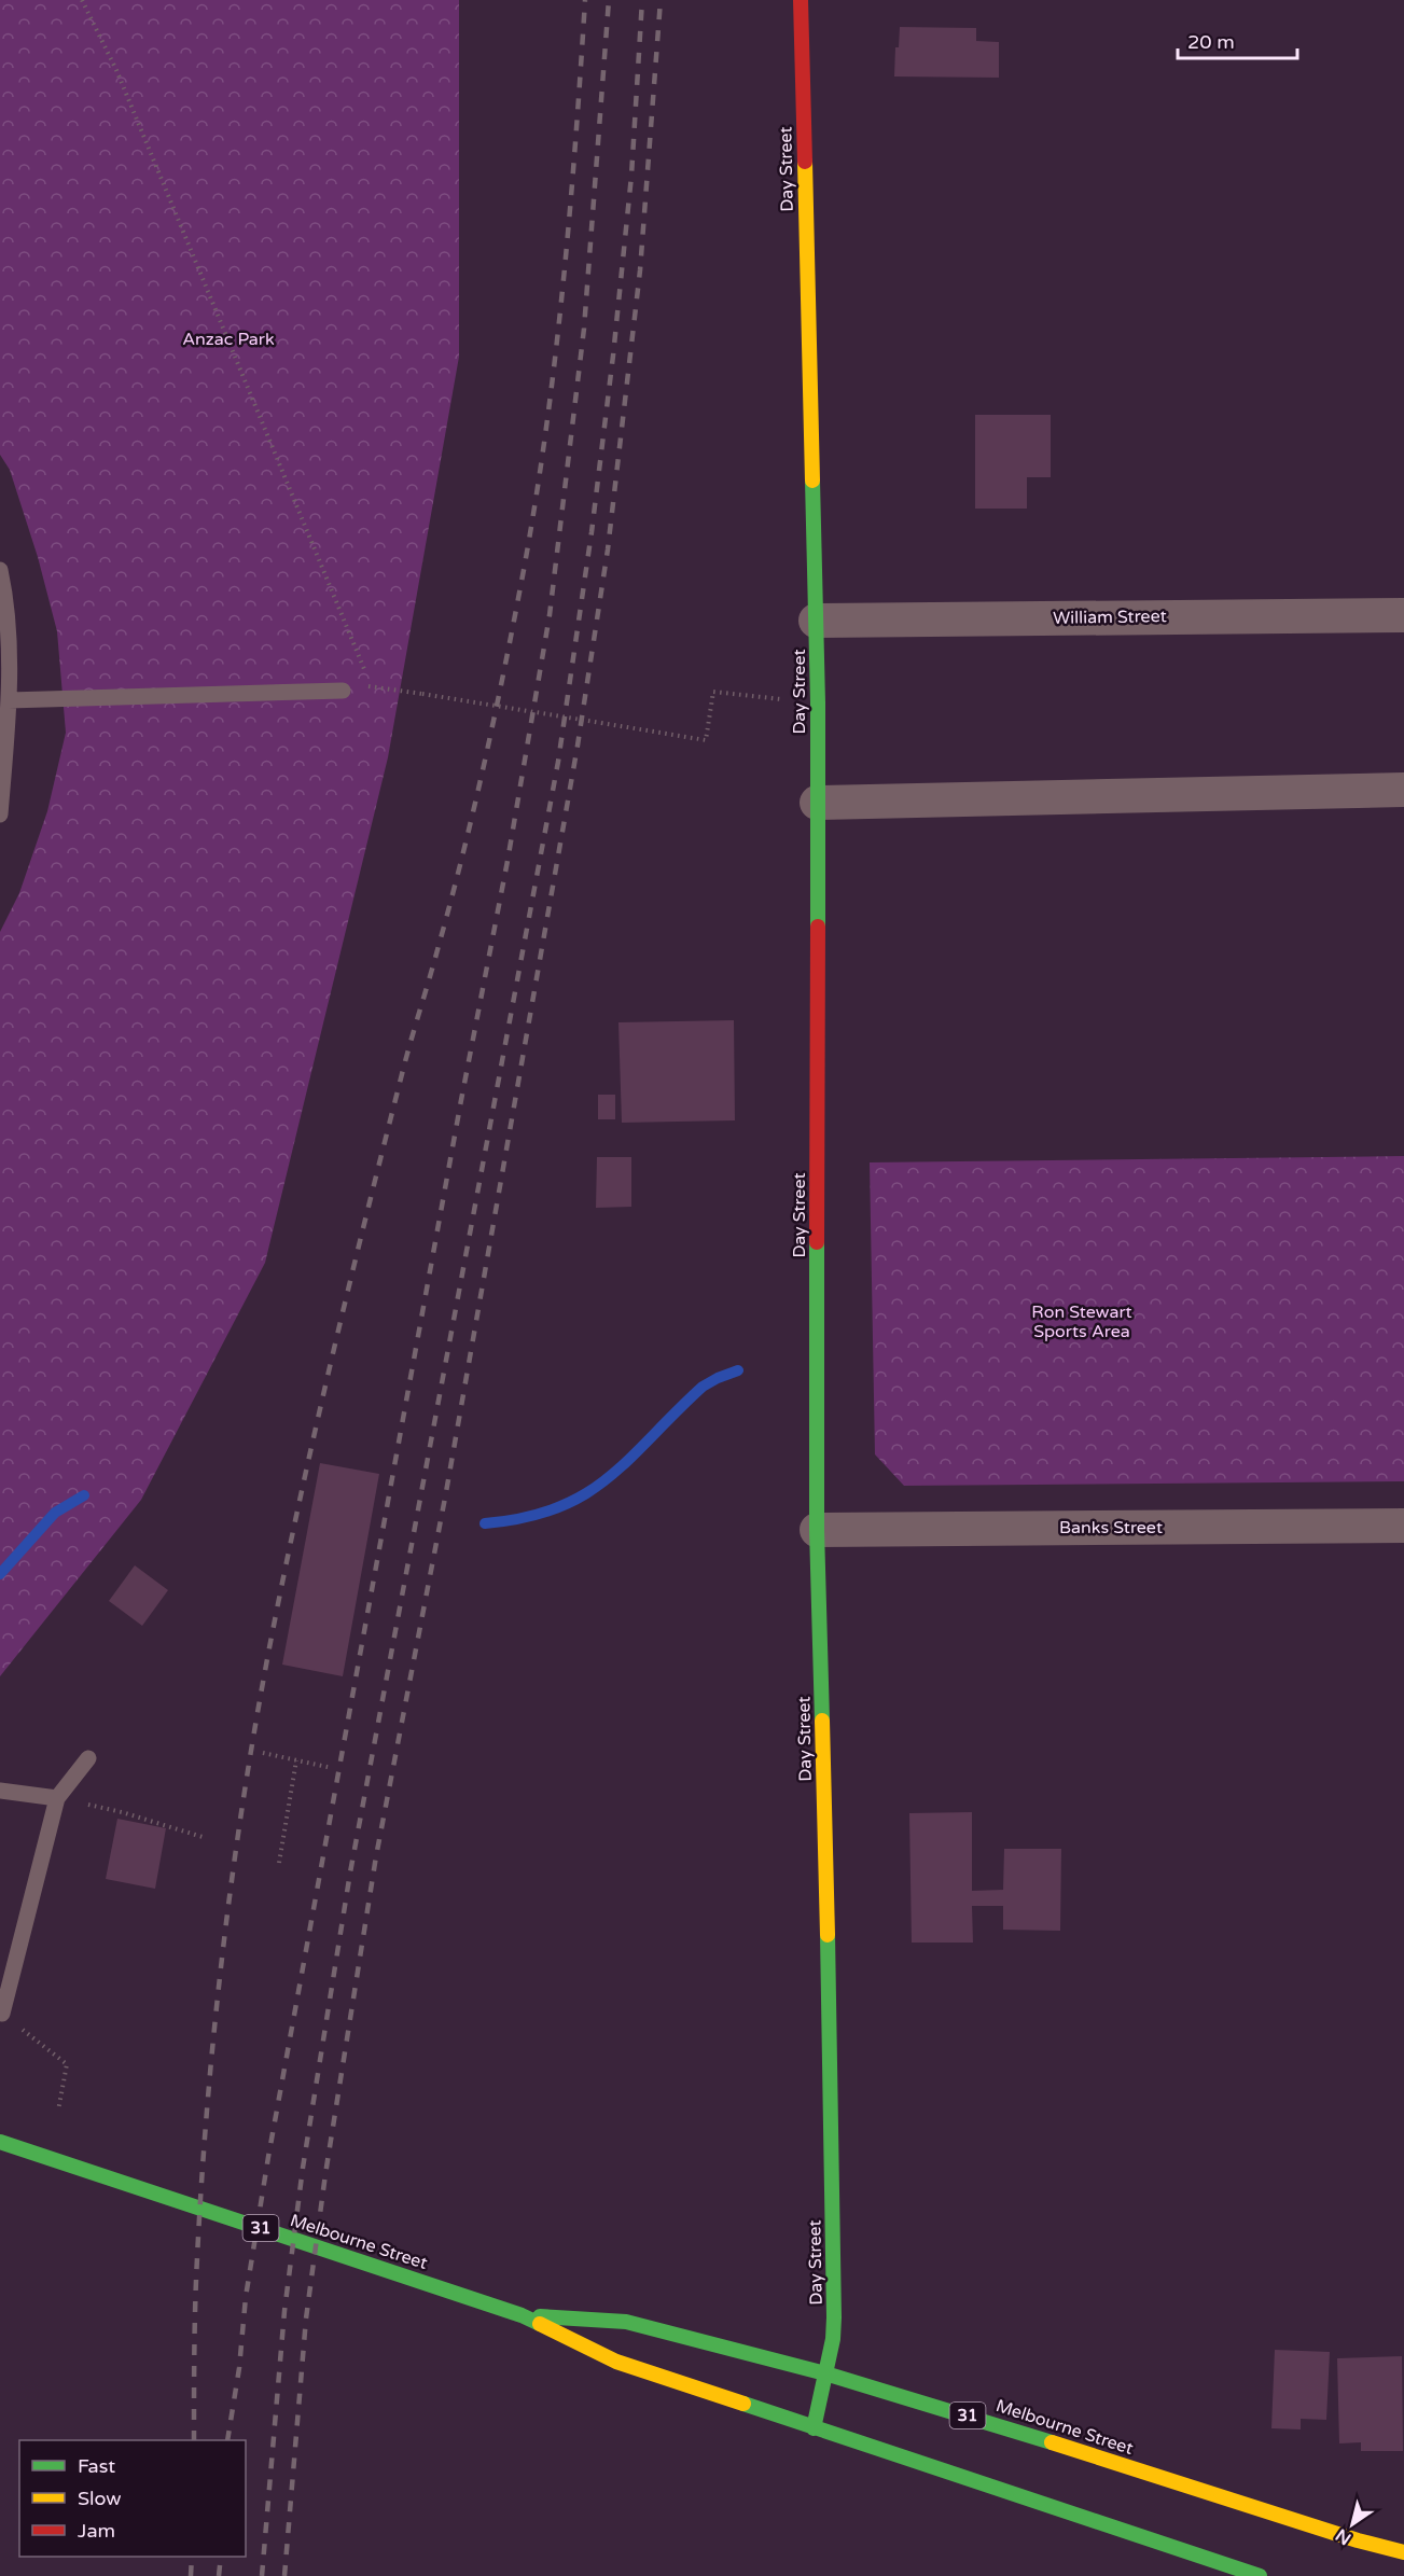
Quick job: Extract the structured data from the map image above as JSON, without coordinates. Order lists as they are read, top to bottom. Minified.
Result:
{"streets":{"street":["Day Street","William Street","Banks Street","31","Melbourne Street"]},"crossings":[["Day Street","William Street"],["Day Street","Banks Street"],["Day Street","Melbourne Street"]],"parks":["Anzac Park","Ron Stewart Sports Area"],"legend":["Fast","Slow","Jam"],"scale_bar":"20 m","north":"bottom left"}
